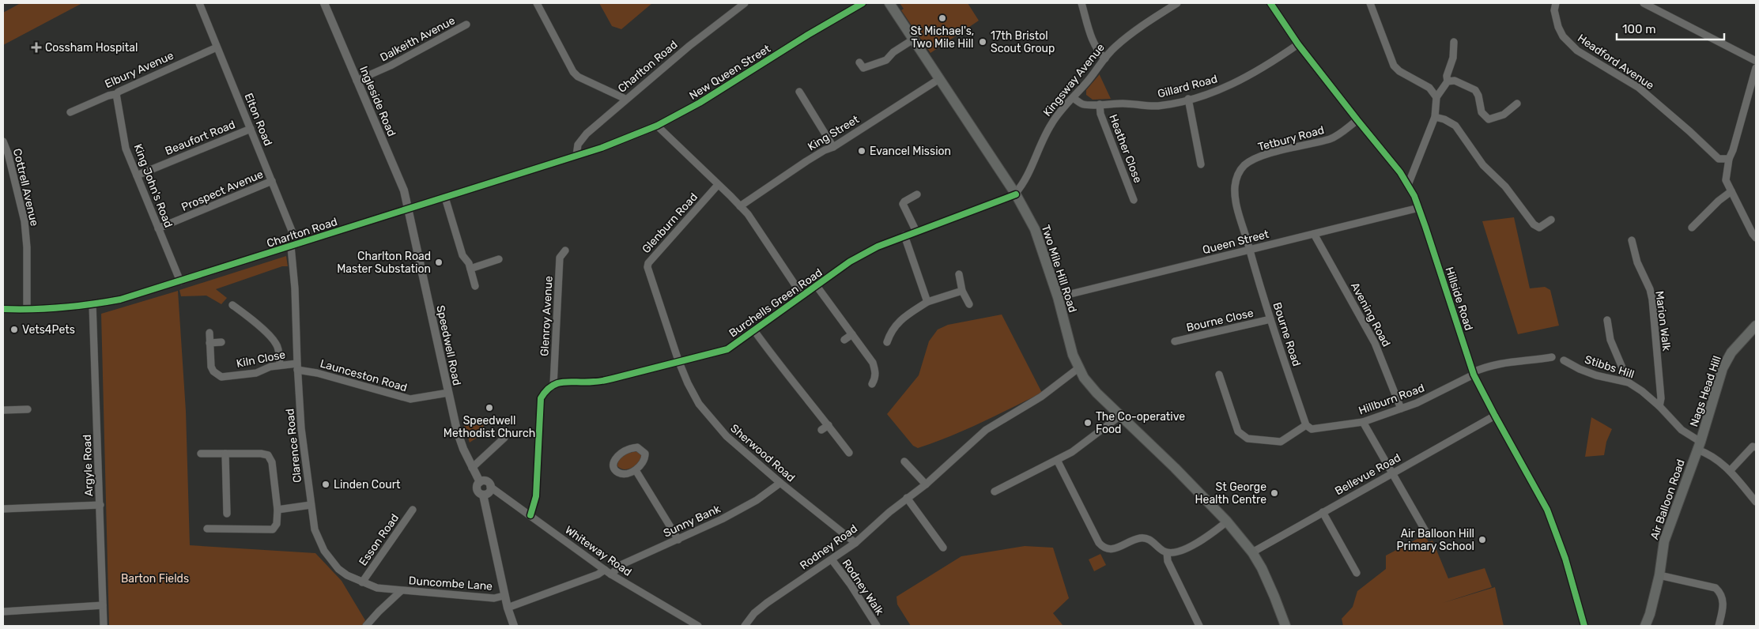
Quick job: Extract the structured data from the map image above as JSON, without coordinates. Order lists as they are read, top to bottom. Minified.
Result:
{"streets":{"main road":["Two Mile Hill Road","Nags Head Hill","Air Balloon Road"],"street":["Dalkeith Avenue","Headford Avenue","Charlton Road","Elbury Avenue","New Queen Street","Kingsway Avenue","Gillard Road","Ingleside Road","Elton Road","King Street","Beaufort Road","Tetbury Road","Heather Close","King John's Road","Cottrell Avenue","Prospect Avenue","Glenburn Road","Queen Street","Hillside Road","Burchells Green Road","Avening Road","Glenroy Avenue","Bourne Close","Marion Walk","Bourne Road","Speedwell Road","Kiln Close","Stibbs Hill","Launceston Road","Hillburn Road","Clarence Road","Sherwood Road","Argyle Road","Bellevue Road","Sunny Bank","Esson Road","Rodney Road","Whiteway Road","Duncombe Lane","Rodney Walk"]},"crossings":[["Dalkeith Avenue","Ingleside Road"],["Charlton Road","New Queen Street"],["Charlton Road","Ingleside Road"],["Charlton Road","Elton Road"],["Charlton Road","King John's Road"],["Charlton Road","Cottrell Avenue"],["Charlton Road","Speedwell Road"],["Charlton Road","Clarence Road"],["Charlton Road","Argyle Road"],["Elbury Avenue","Elton Road"],["Elbury Avenue","King John's Road"],["Kingsway Avenue","Gillard Road"],["Kingsway Avenue","Two Mile Hill Road"],["Kingsway Avenue","Burchells Green Road"],["Gillard Road","Heather Close"],["Gillard Road","Hillside Road"],["Ingleside Road","Speedwell Road"],["Elton Road","Beaufort Road"],["Elton Road","Prospect Avenue"],["Elton Road","Clarence Road"],["King Street","Two Mile Hill Road"],["Beaufort Road","King John's Road"],["Tetbury Road","Queen Street"],["Tetbury Road","Hillside Road"],["Tetbury Road","Bourne Road"],["King John's Road","Prospect Avenue"],["Glenburn Road","Burchells Green Road"],["Glenburn Road","Sherwood Road"],["Queen Street","Two Mile Hill Road"],["Queen Street","Hillside Road"],["Queen Street","Avening Road"],["Queen Street","Bourne Road"],["Two Mile Hill Road","Burchells Green Road"],["Two Mile Hill Road","Bellevue Road"],["Two Mile Hill Road","Rodney Road"],["Hillside Road","Hillburn Road"],["Hillside Road","Bellevue Road"],["Burchells Green Road","Glenroy Avenue"],["Burchells Green Road","Sherwood Road"],["Avening Road","Hillburn Road"],["Bourne Close","Bourne Road"],["Marion Walk","Stibbs Hill"],["Bourne Road","Hillburn Road"],["Speedwell Road","Launceston Road"],["Speedwell Road","Whiteway Road"],["Speedwell Road","Duncombe Lane"],["Kiln Close","Launceston Road"],["Kiln Close","Clarence Road"],["Stibbs Hill","Nags Head Hill"],["Stibbs Hill","Air Balloon Road"],["Launceston Road","Clarence Road"],["Nags Head Hill","Air Balloon Road"],["Clarence Road","Esson Road"],["Clarence Road","Duncombe Lane"],["Sherwood Road","Sunny Bank"],["Sherwood Road","Rodney Road"],["Sunny Bank","Whiteway Road"],["Rodney Road","Rodney Walk"]],"parks":["Barton Fields"],"places":{"other":["St Michael's, Two Mile Hill","17th Bristol Scout Group","Evancel Mission","Charlton Road Master Substation","Vets4Pets","Speedwell Methodist Church","The Co-operative Food","Linden Court","St George Health Centre","Air Balloon Hill Primary School"],"health":["Cossham Hospital"]},"scale_bar":"100 m"}
